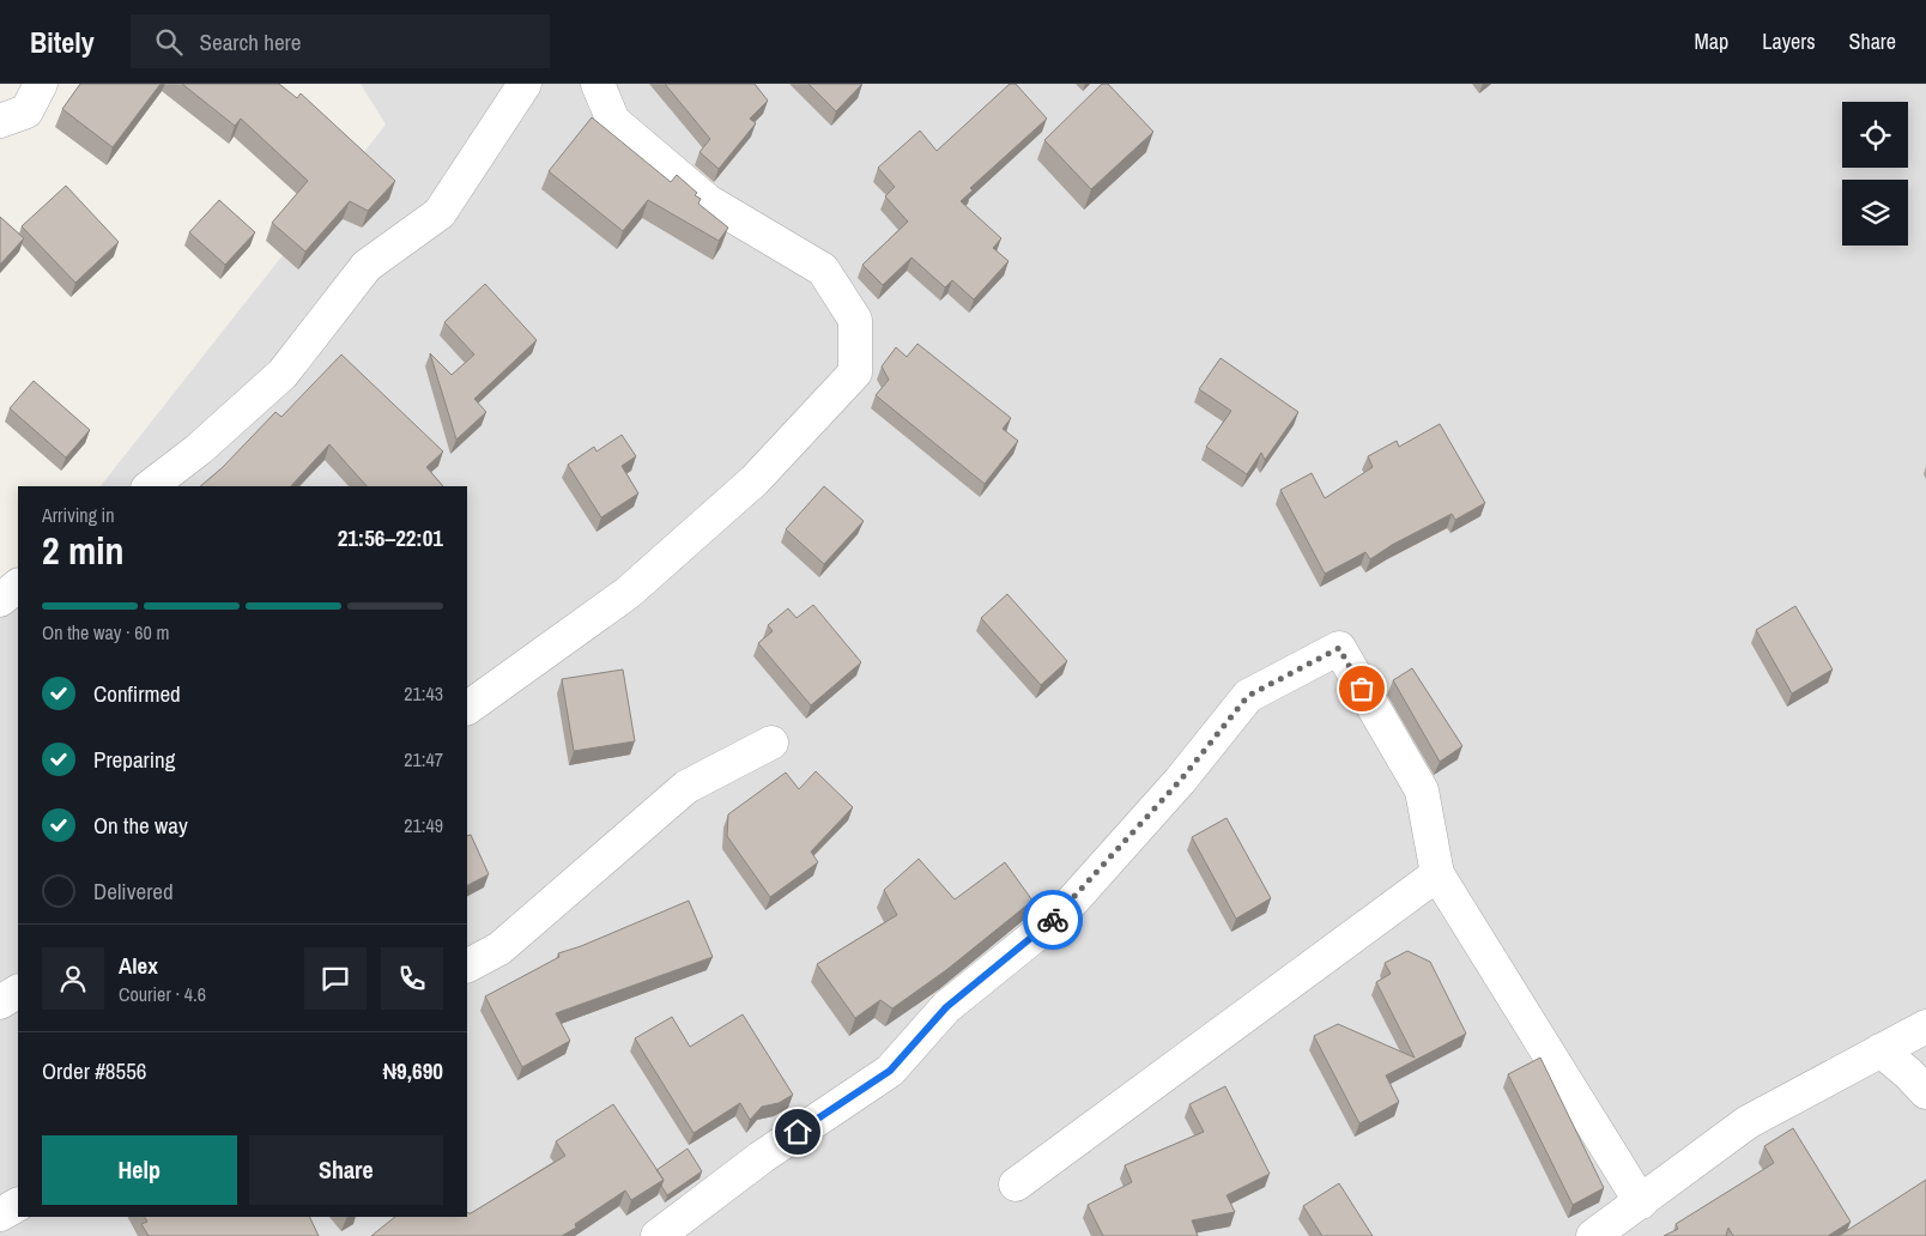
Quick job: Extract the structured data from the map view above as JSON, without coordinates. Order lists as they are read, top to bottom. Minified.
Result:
{"page":{"header":"Bitely","search":"Search here","nav":["Map","Layers","Share"],"heading":["2 min","Arriving in","21:56–22:01"],"panel":["Alex","Courier · 4.6","Order #8556","₦9,690"],"bar":"On the way · 60 m","list":[["Confirmed","21:43"],["Preparing","21:47"],["On the way","21:49"],"Delivered"],"buttons":["Help","Share"]}}
